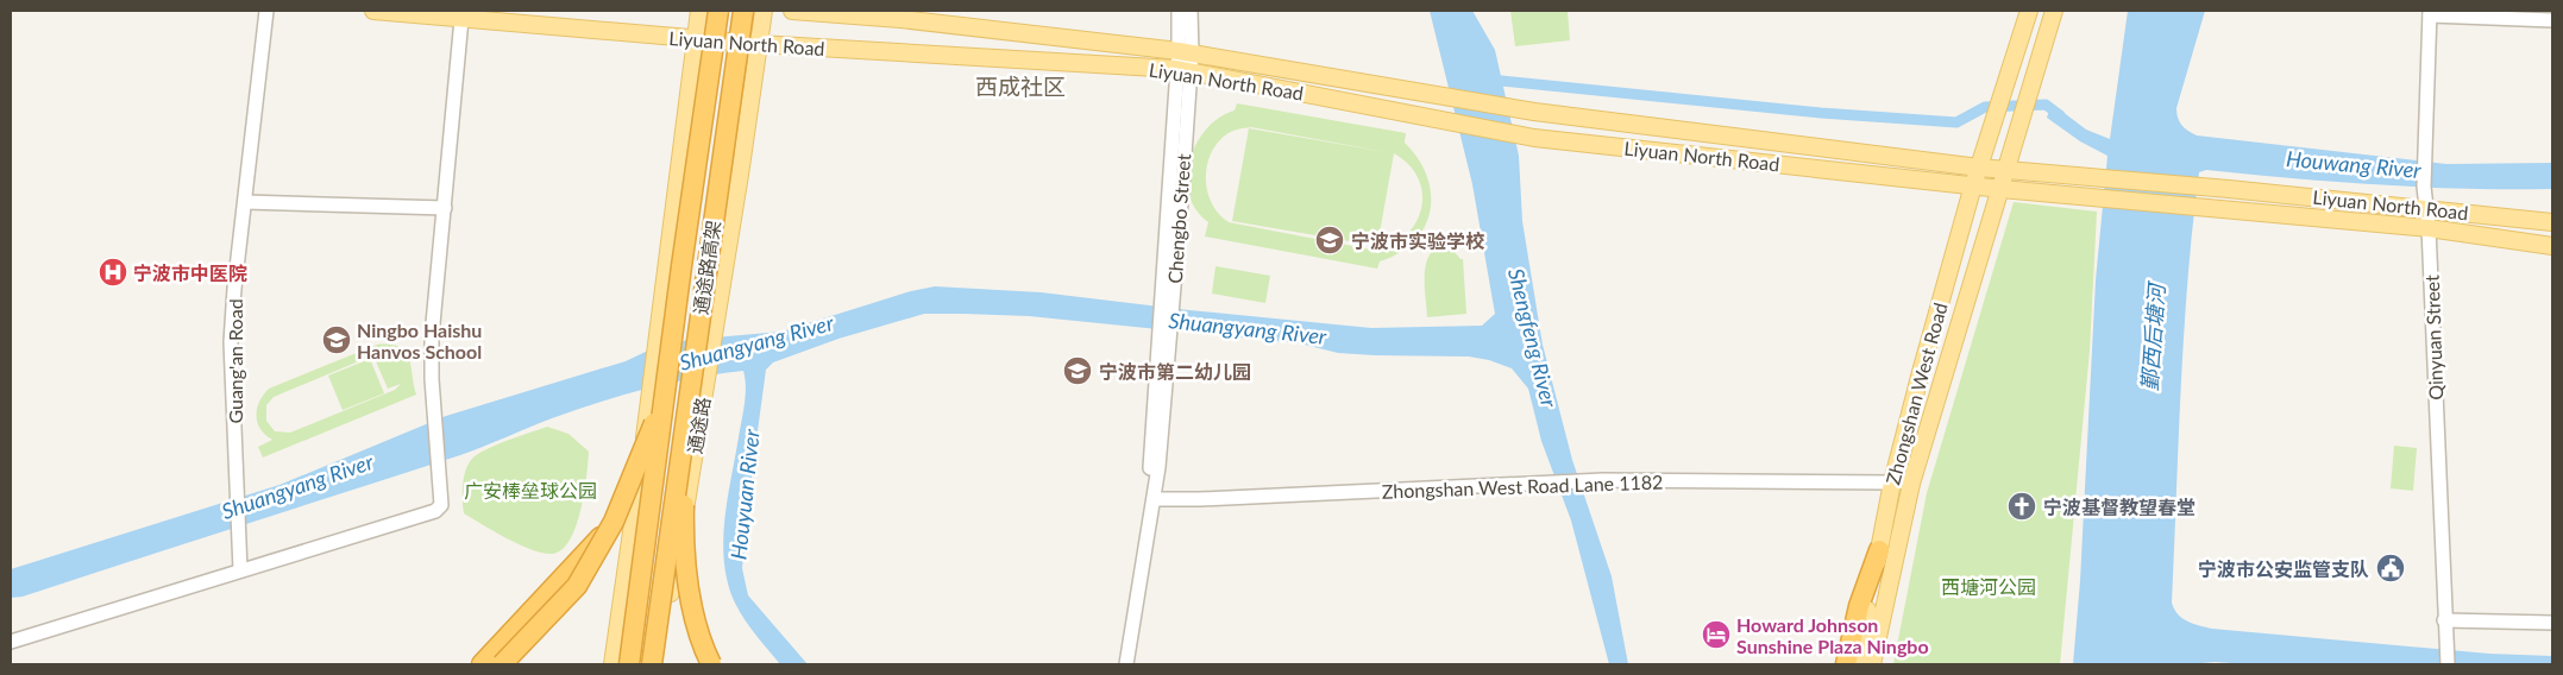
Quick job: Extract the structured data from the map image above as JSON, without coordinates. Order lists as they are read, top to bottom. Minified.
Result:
{"streets":{"highway":["通途路高架"],"main road":["Liyuan North Road","Zhongshan West Road","通途路"],"street":["Chengbo Street","Qinyuan Street","Guang'an Road","Zhongshan West Road Lane 1182"]},"crossings":[["Liyuan North Road","Chengbo Street"],["Liyuan North Road","Qinyuan Street"],["Liyuan North Road","Zhongshan West Road"],["Liyuan North Road","通途路"],["Chengbo Street","Zhongshan West Road Lane 1182"],["Zhongshan West Road","Zhongshan West Road Lane 1182"]],"districts":["西成社区"],"water":["Houwang River","Shuangyang River","Shengfeng River","鄞西后塘河","Houyuan River"],"parks":["广安棒垒球公园","西塘河公园"],"places":{"school or university":["宁波市实验学校","Ningbo Haishu Hanvos School","宁波市第二幼儿园"],"hospital":["宁波市中医院"],"church":["宁波基督教望春堂"],"public building":["宁波市公安监管支队"],"hotel":["Howard Johnson Sunshine Plaza Ningbo"]}}
